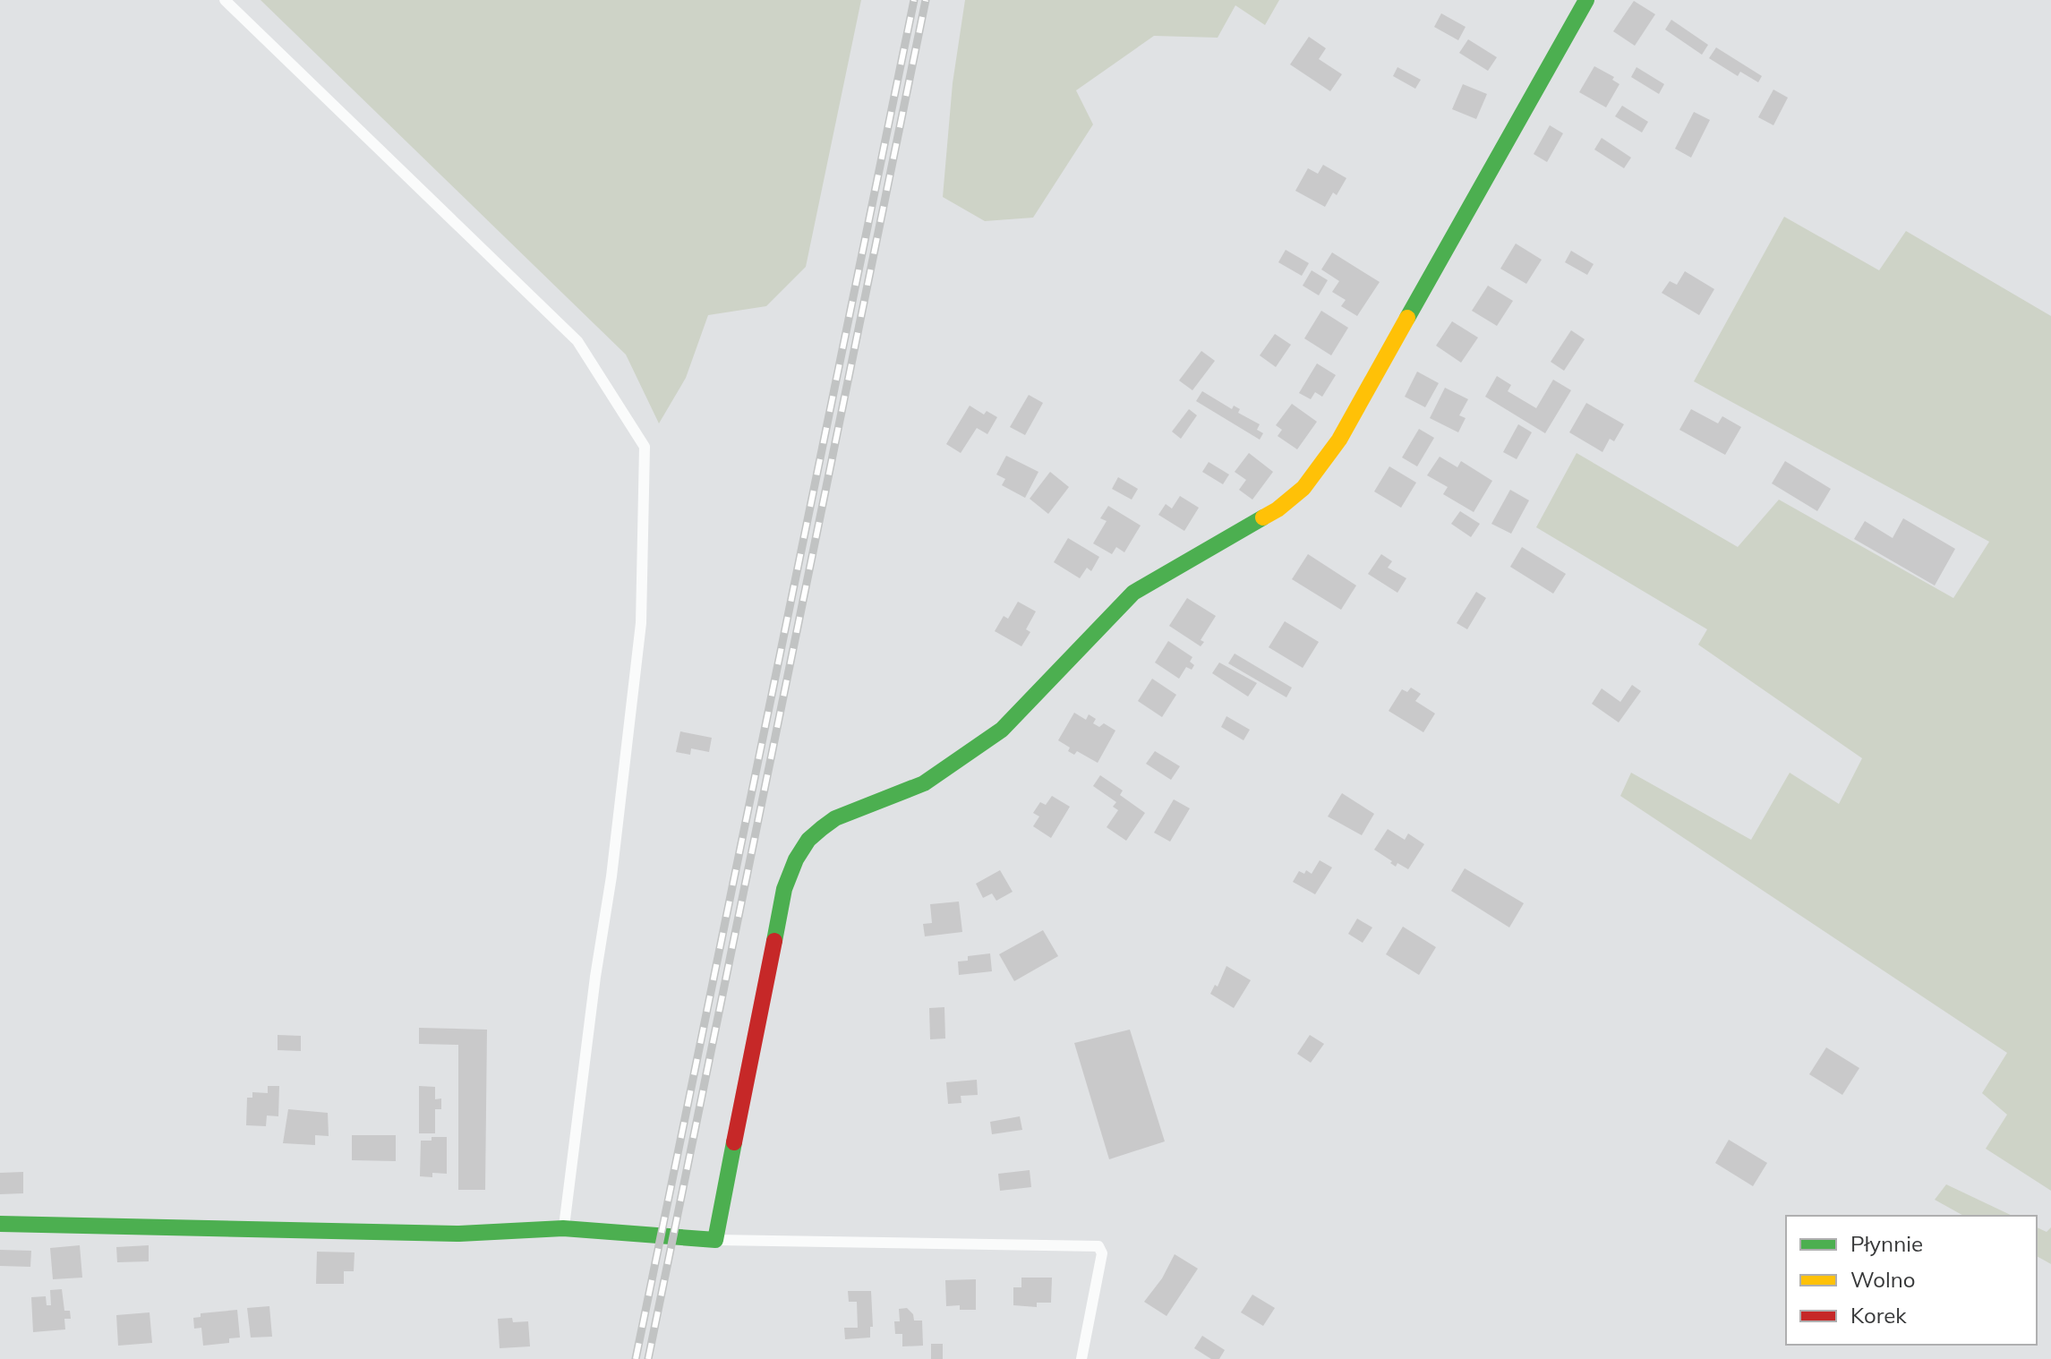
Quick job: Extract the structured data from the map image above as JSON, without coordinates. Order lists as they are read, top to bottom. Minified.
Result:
{"legend":["Płynnie","Wolno","Korek"]}
